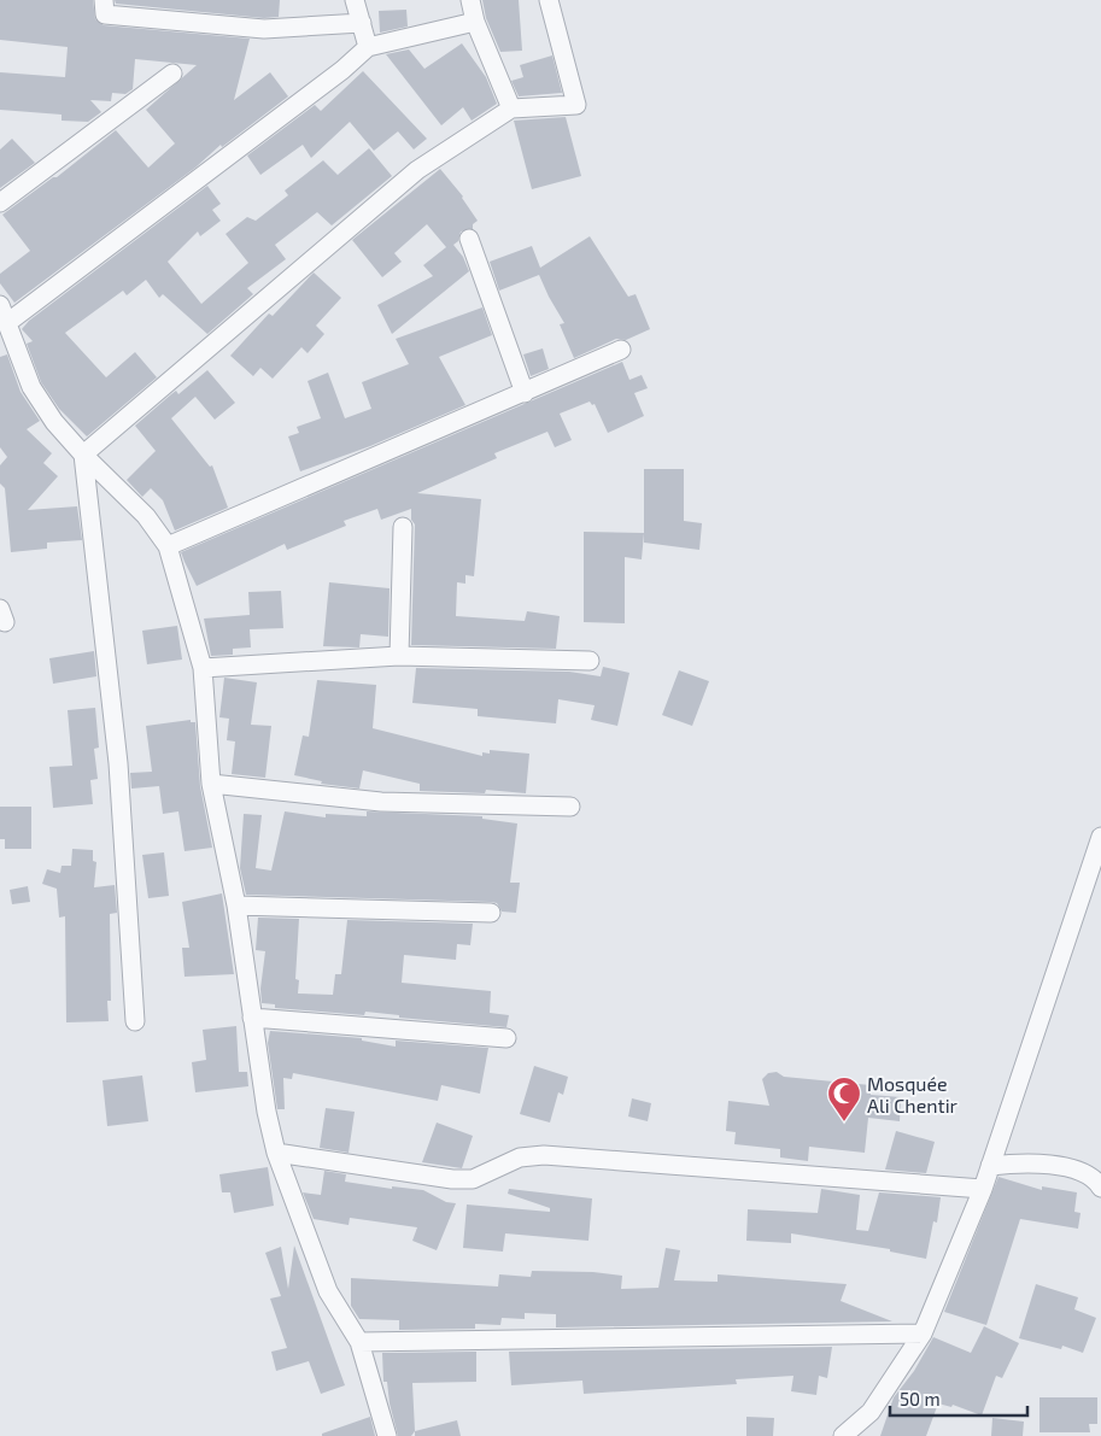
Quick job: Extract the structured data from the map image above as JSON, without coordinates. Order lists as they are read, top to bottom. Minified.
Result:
{"places":{"mosque":["Mosquée Ali Chentir"]},"scale_bar":"50 m"}
